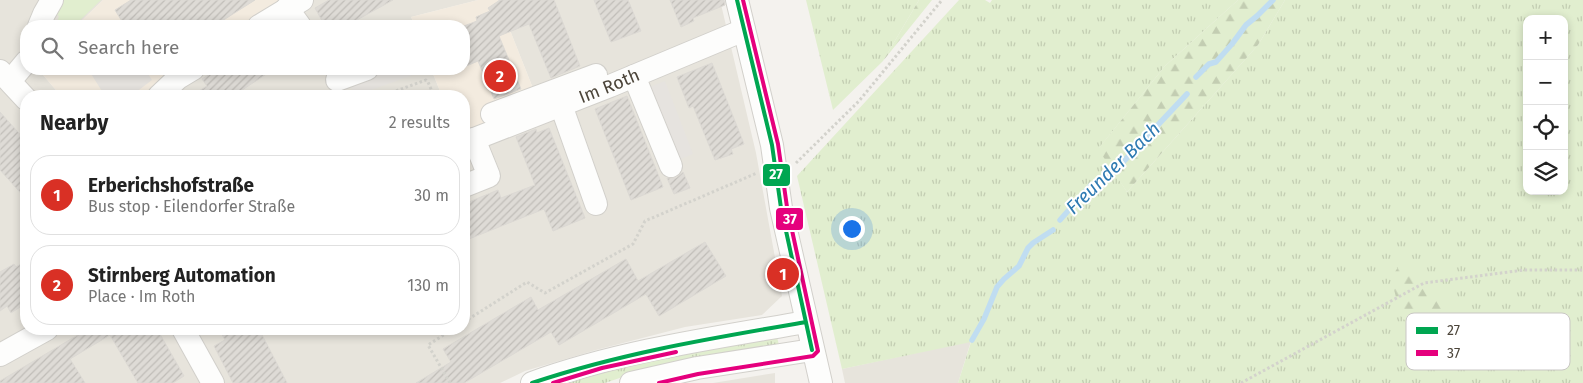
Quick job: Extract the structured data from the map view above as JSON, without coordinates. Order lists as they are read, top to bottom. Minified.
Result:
{"streets":{"street":["Im Roth"]},"water":["Freunder Bach"],"lines":["transit line 27","transit line 37"],"legend":["27","37"],"page":{"map_buttons":["+","−"],"search":"Search here","pins":["2","1"],"heading":["Nearby","2 results"],"list":[{"mark":"1","name":"Erberichshofstraße","note":"Bus stop · Eilendorfer Straße","value":"30 m"},{"mark":"2","name":"Stirnberg Automation","note":"Place · Im Roth","value":"130 m"}]}}
